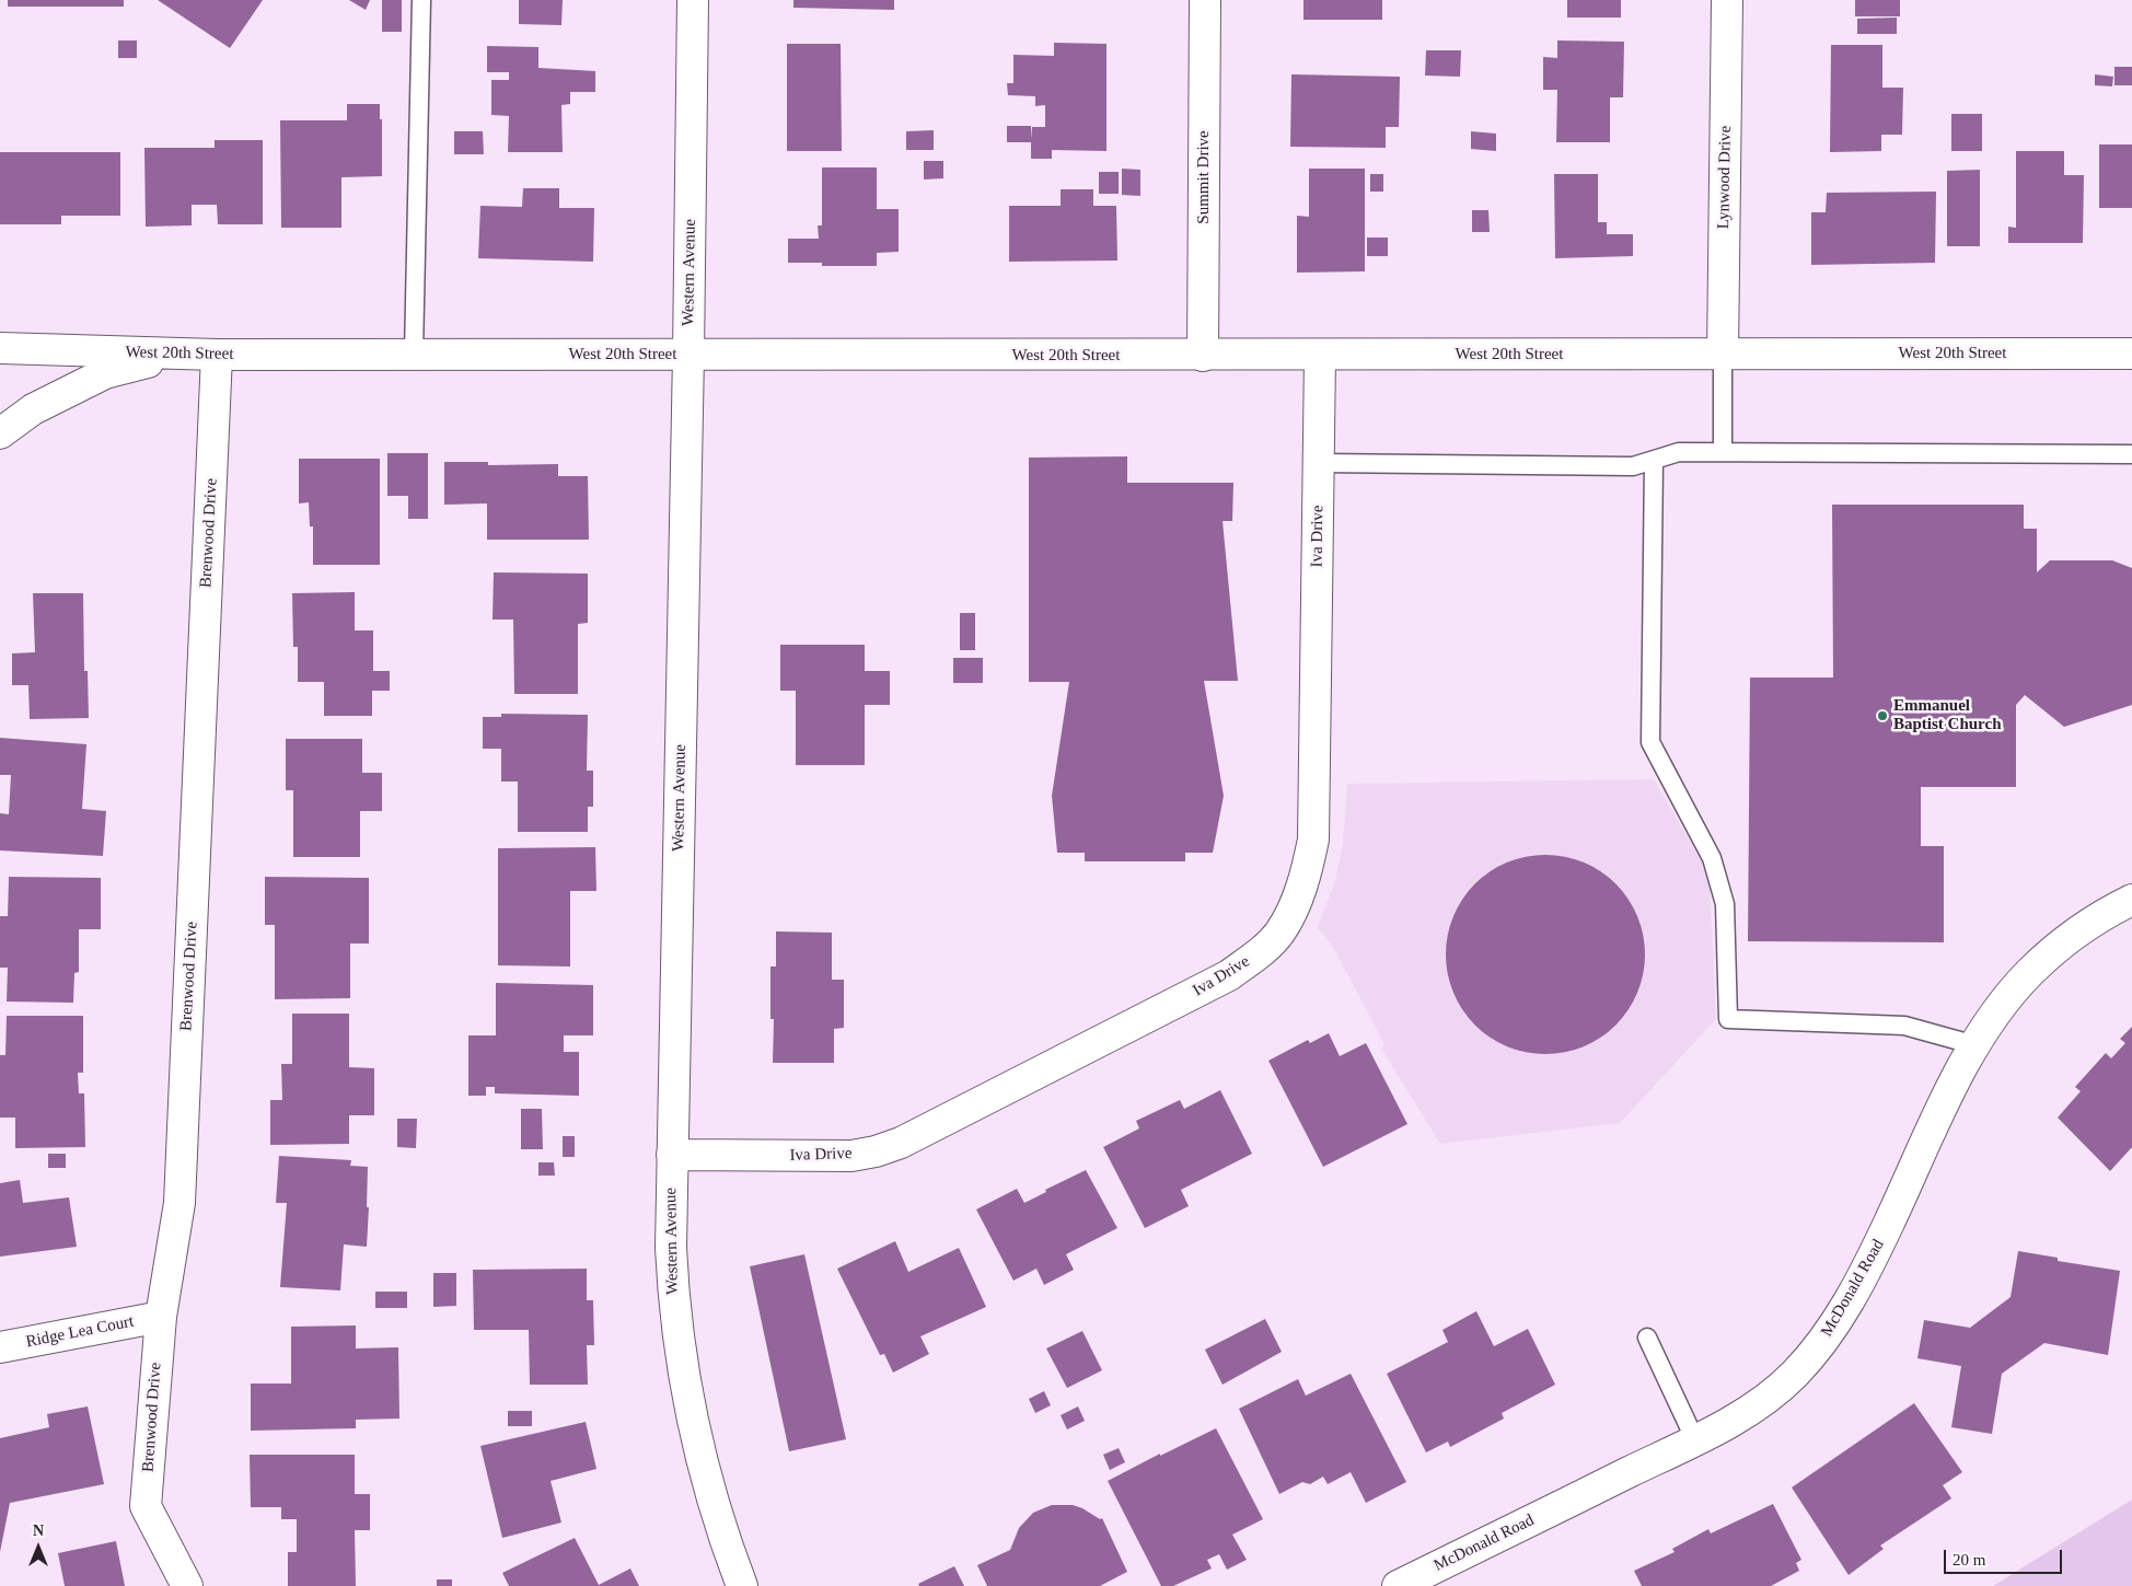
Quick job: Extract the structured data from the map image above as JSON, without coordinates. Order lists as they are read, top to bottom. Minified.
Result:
{"streets":{"street":["Summit Drive","Lynwood Drive","Western Avenue","West 20th Street","Brenwood Drive","Iva Drive","McDonald Road","Ridge Lea Court"]},"crossings":[["Summit Drive","West 20th Street"],["Lynwood Drive","West 20th Street"],["Western Avenue","West 20th Street"],["Western Avenue","Iva Drive"],["West 20th Street","Brenwood Drive"],["West 20th Street","Iva Drive"],["Brenwood Drive","Ridge Lea Court"]],"places":["Emmanuel Baptist Church"],"scale_bar":"20 m","north":"top"}
